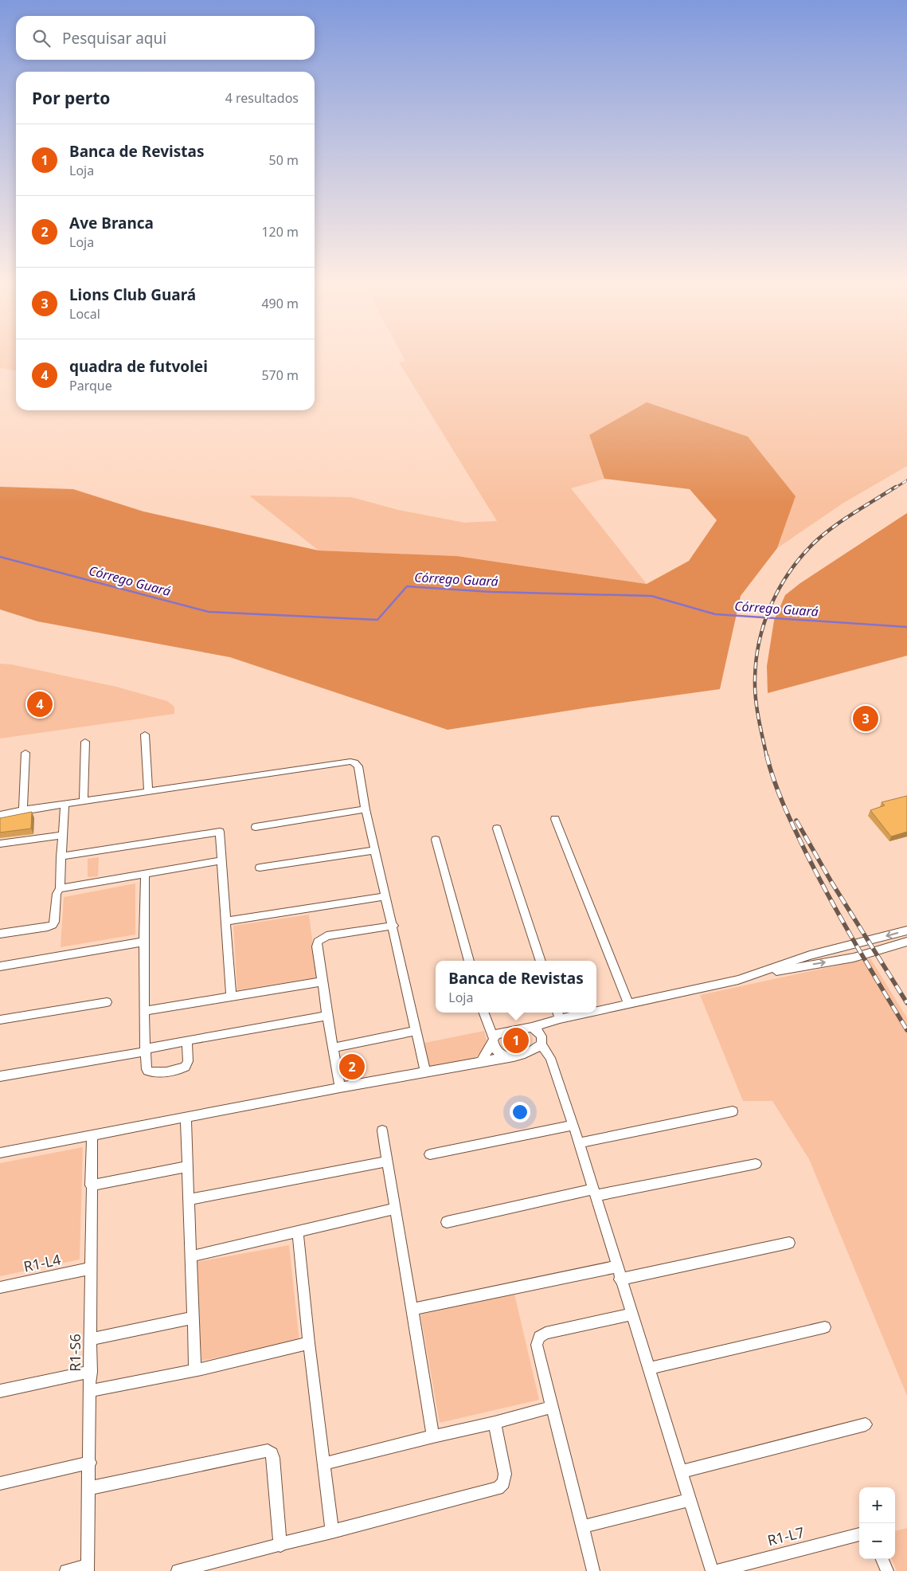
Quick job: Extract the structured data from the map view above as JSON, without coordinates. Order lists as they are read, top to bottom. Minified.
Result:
{"streets":{"street":["R1-L4","R1-S6","R1-L7"]},"crossings":[["R1-L4","R1-S6"]],"water":["Córrego Guará"],"page":{"search":"Pesquisar aqui","heading":["Por perto","4 resultados"],"list":[{"mark":"1","name":"Banca de Revistas","note":"Loja","value":"50 m"},{"mark":"2","name":"Ave Branca","note":"Loja","value":"120 m"},{"mark":"3","name":"Lions Club Guará","note":"Local","value":"490 m"},{"mark":"4","name":"quadra de futvolei","note":"Parque","value":"570 m"}],"pins":["4","3","1","2"],"popup":["Banca de Revistas","Loja"],"map_buttons":["+","−"]}}
